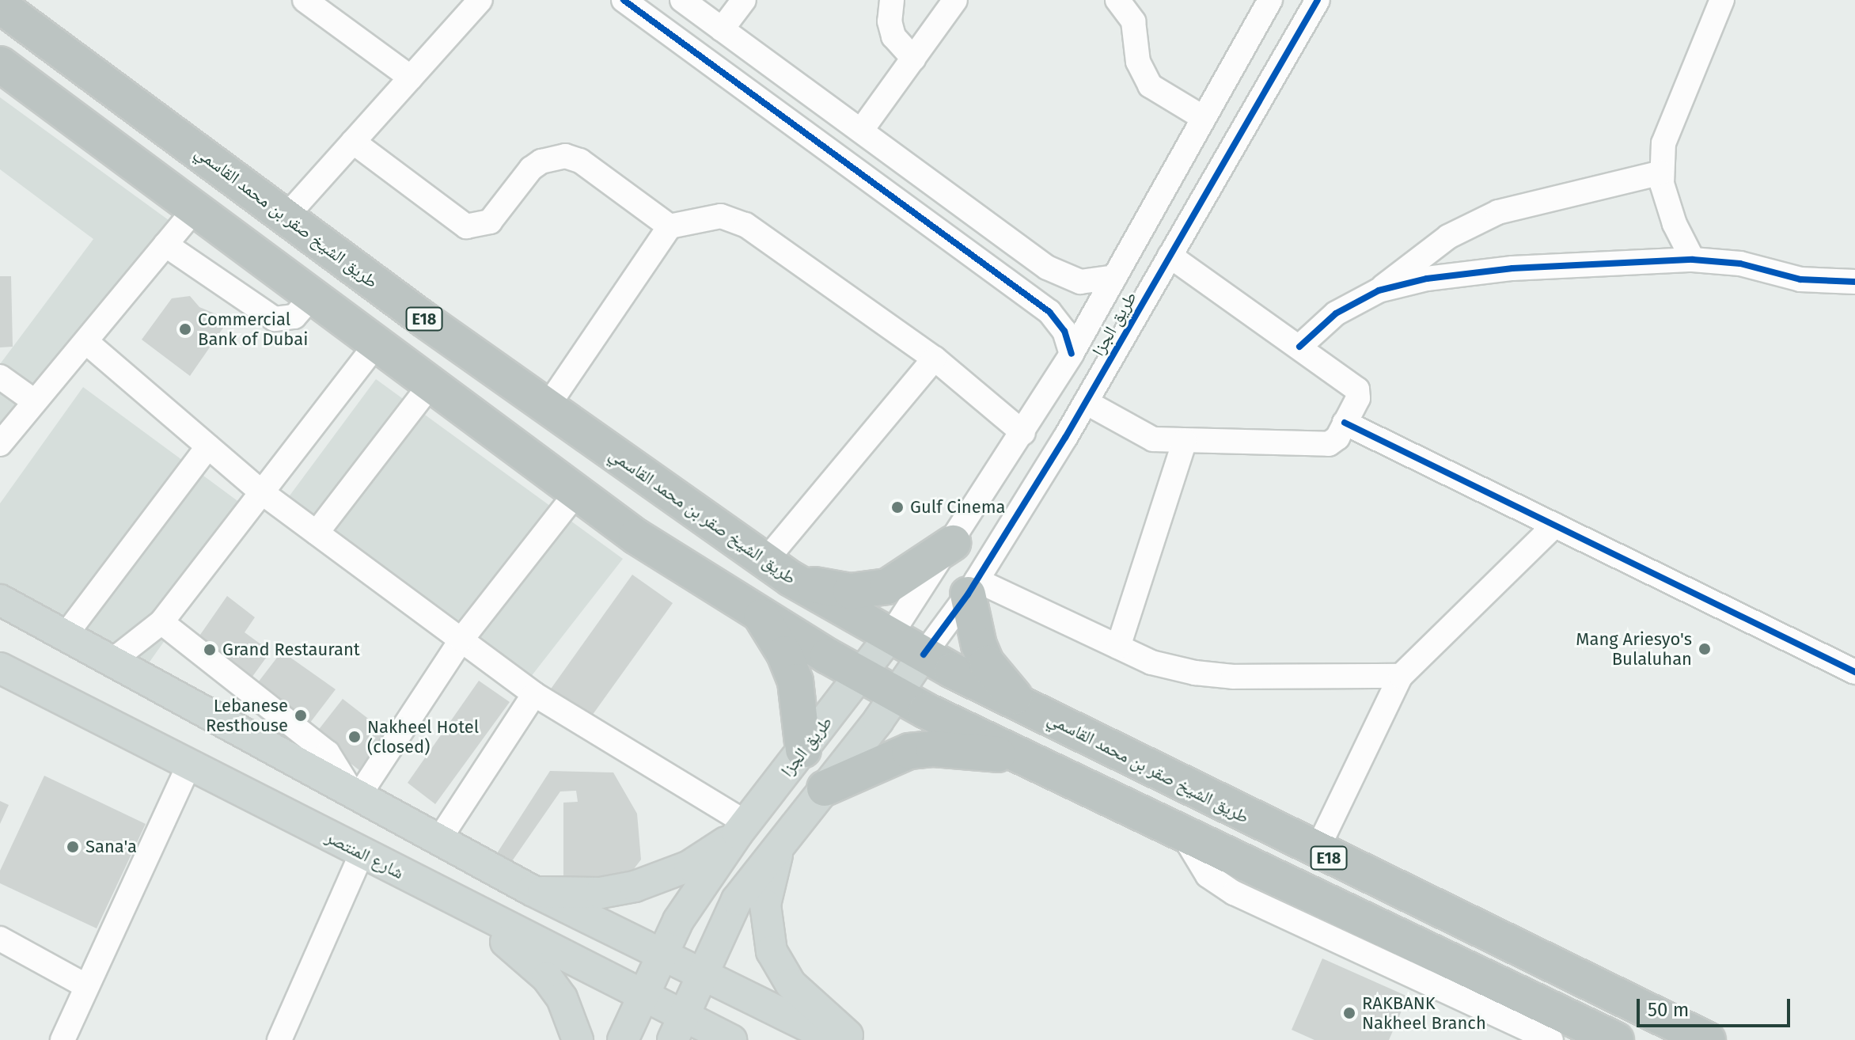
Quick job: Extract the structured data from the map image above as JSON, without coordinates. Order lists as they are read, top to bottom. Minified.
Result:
{"streets":{"highway":["طريق الشيخ صقر بن محمد القاسمي","E18"],"main road":["طريق الجزا","شارع المنتصر"]},"crossings":[["طريق الشيخ صقر بن محمد القاسمي","طريق الجزا"],["E18","طريق الجزا"],["طريق الجزا","شارع المنتصر"]],"places":["Commercial Bank of Dubai","Gulf Cinema","Mang Ariesyo's Bulaluhan","Grand Restaurant","Lebanese Resthouse","Nakheel Hotel (closed)","Sana'a","RAKBANK Nakheel Branch"],"scale_bar":"50 m"}
